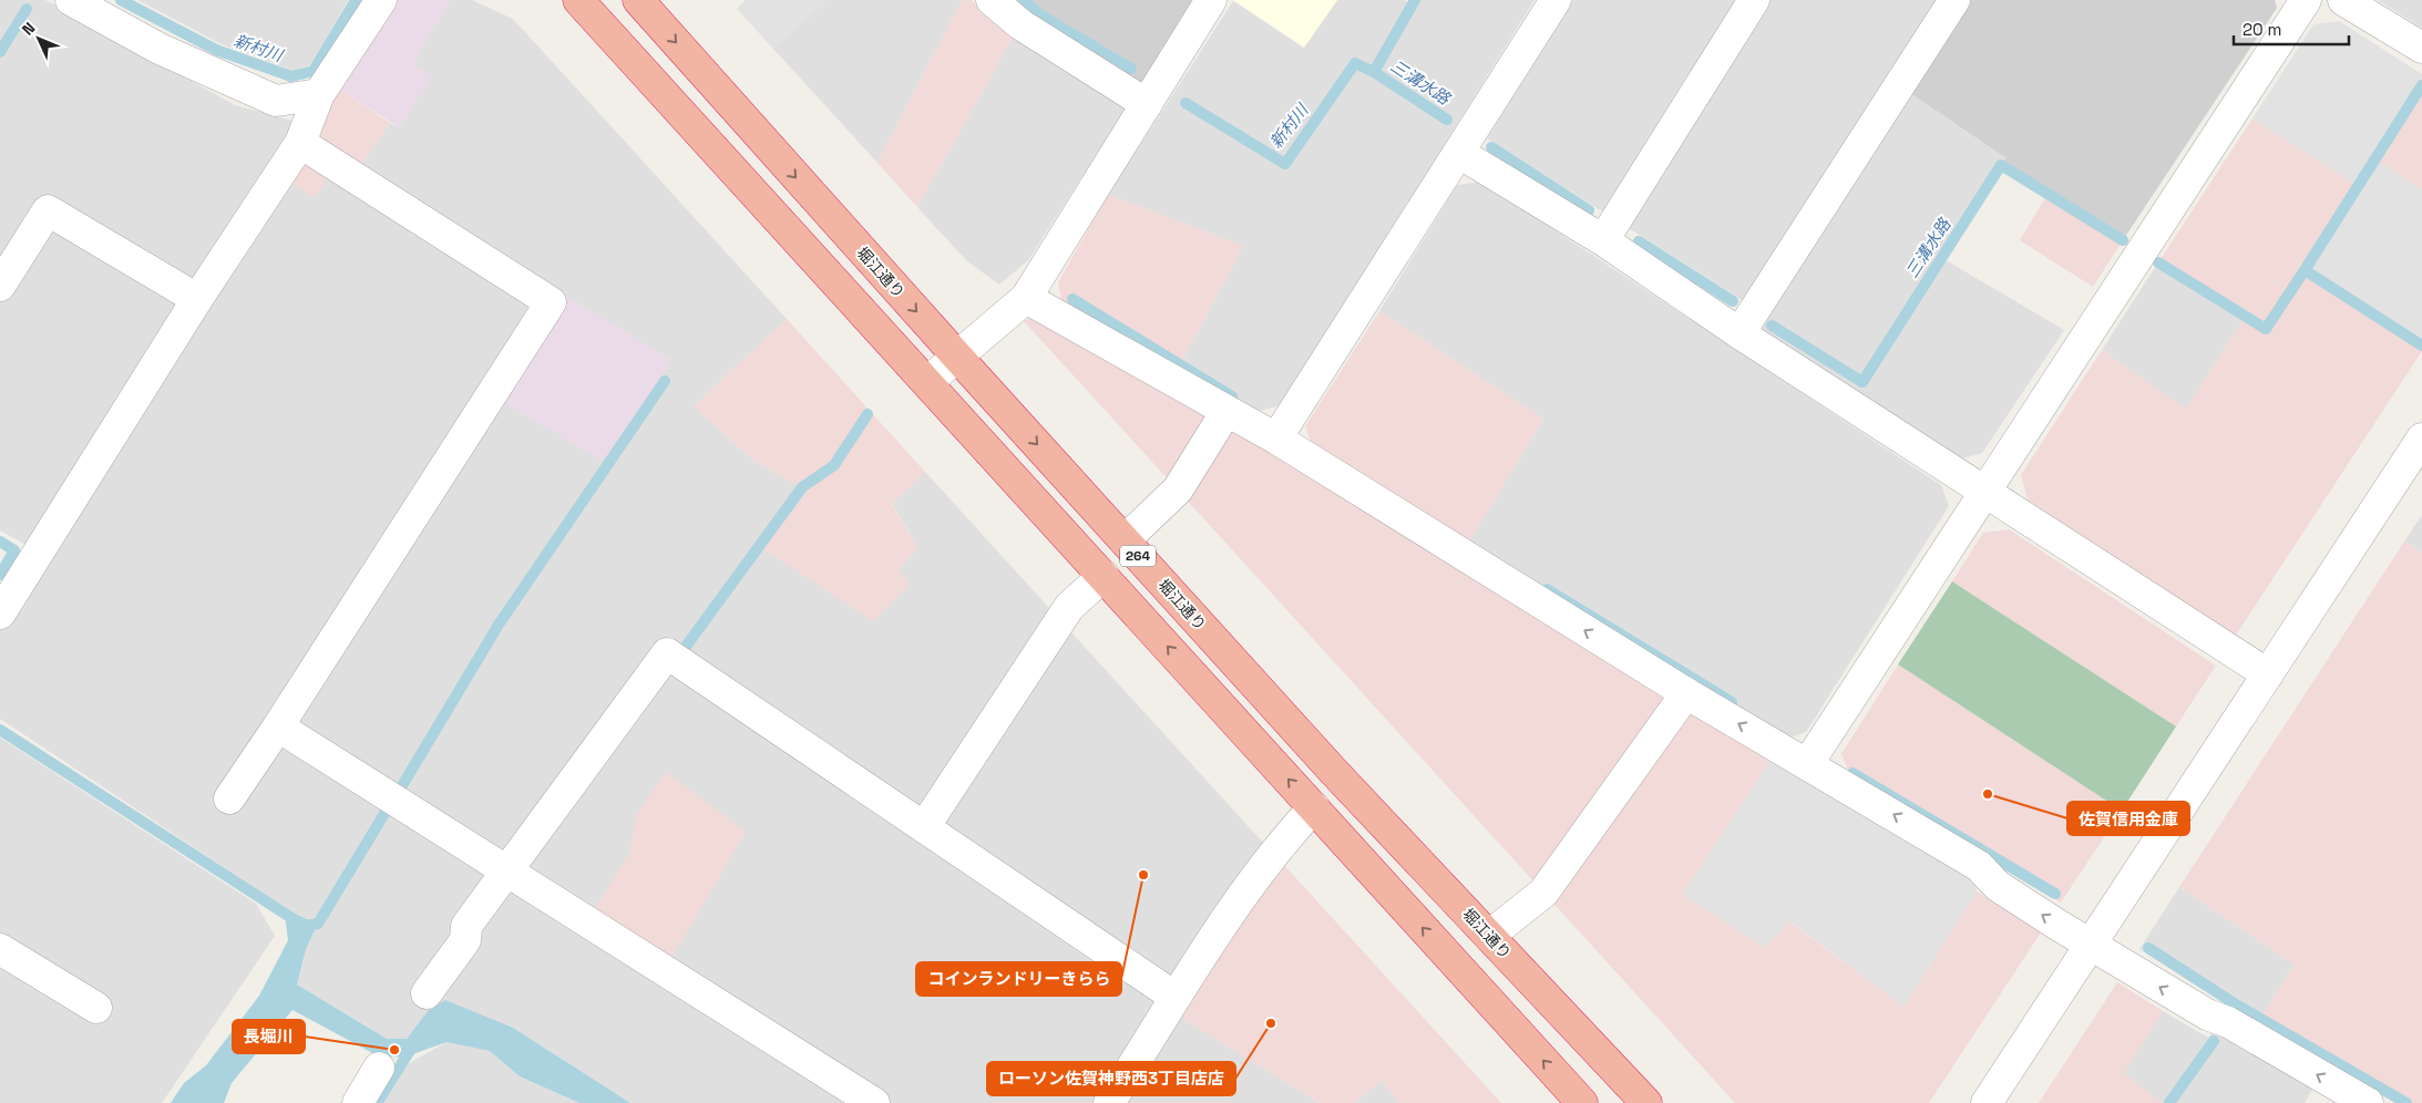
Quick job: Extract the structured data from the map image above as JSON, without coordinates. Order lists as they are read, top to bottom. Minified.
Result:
{"streets":{"highway":["堀江通り","264"]},"water":["新村川","三溝水路"],"places":["佐賀信用金庫","コインランドリーきらら","ローソン佐賀神野西3丁目店店","長堀川"],"scale_bar":"20 m","north":"top left"}
